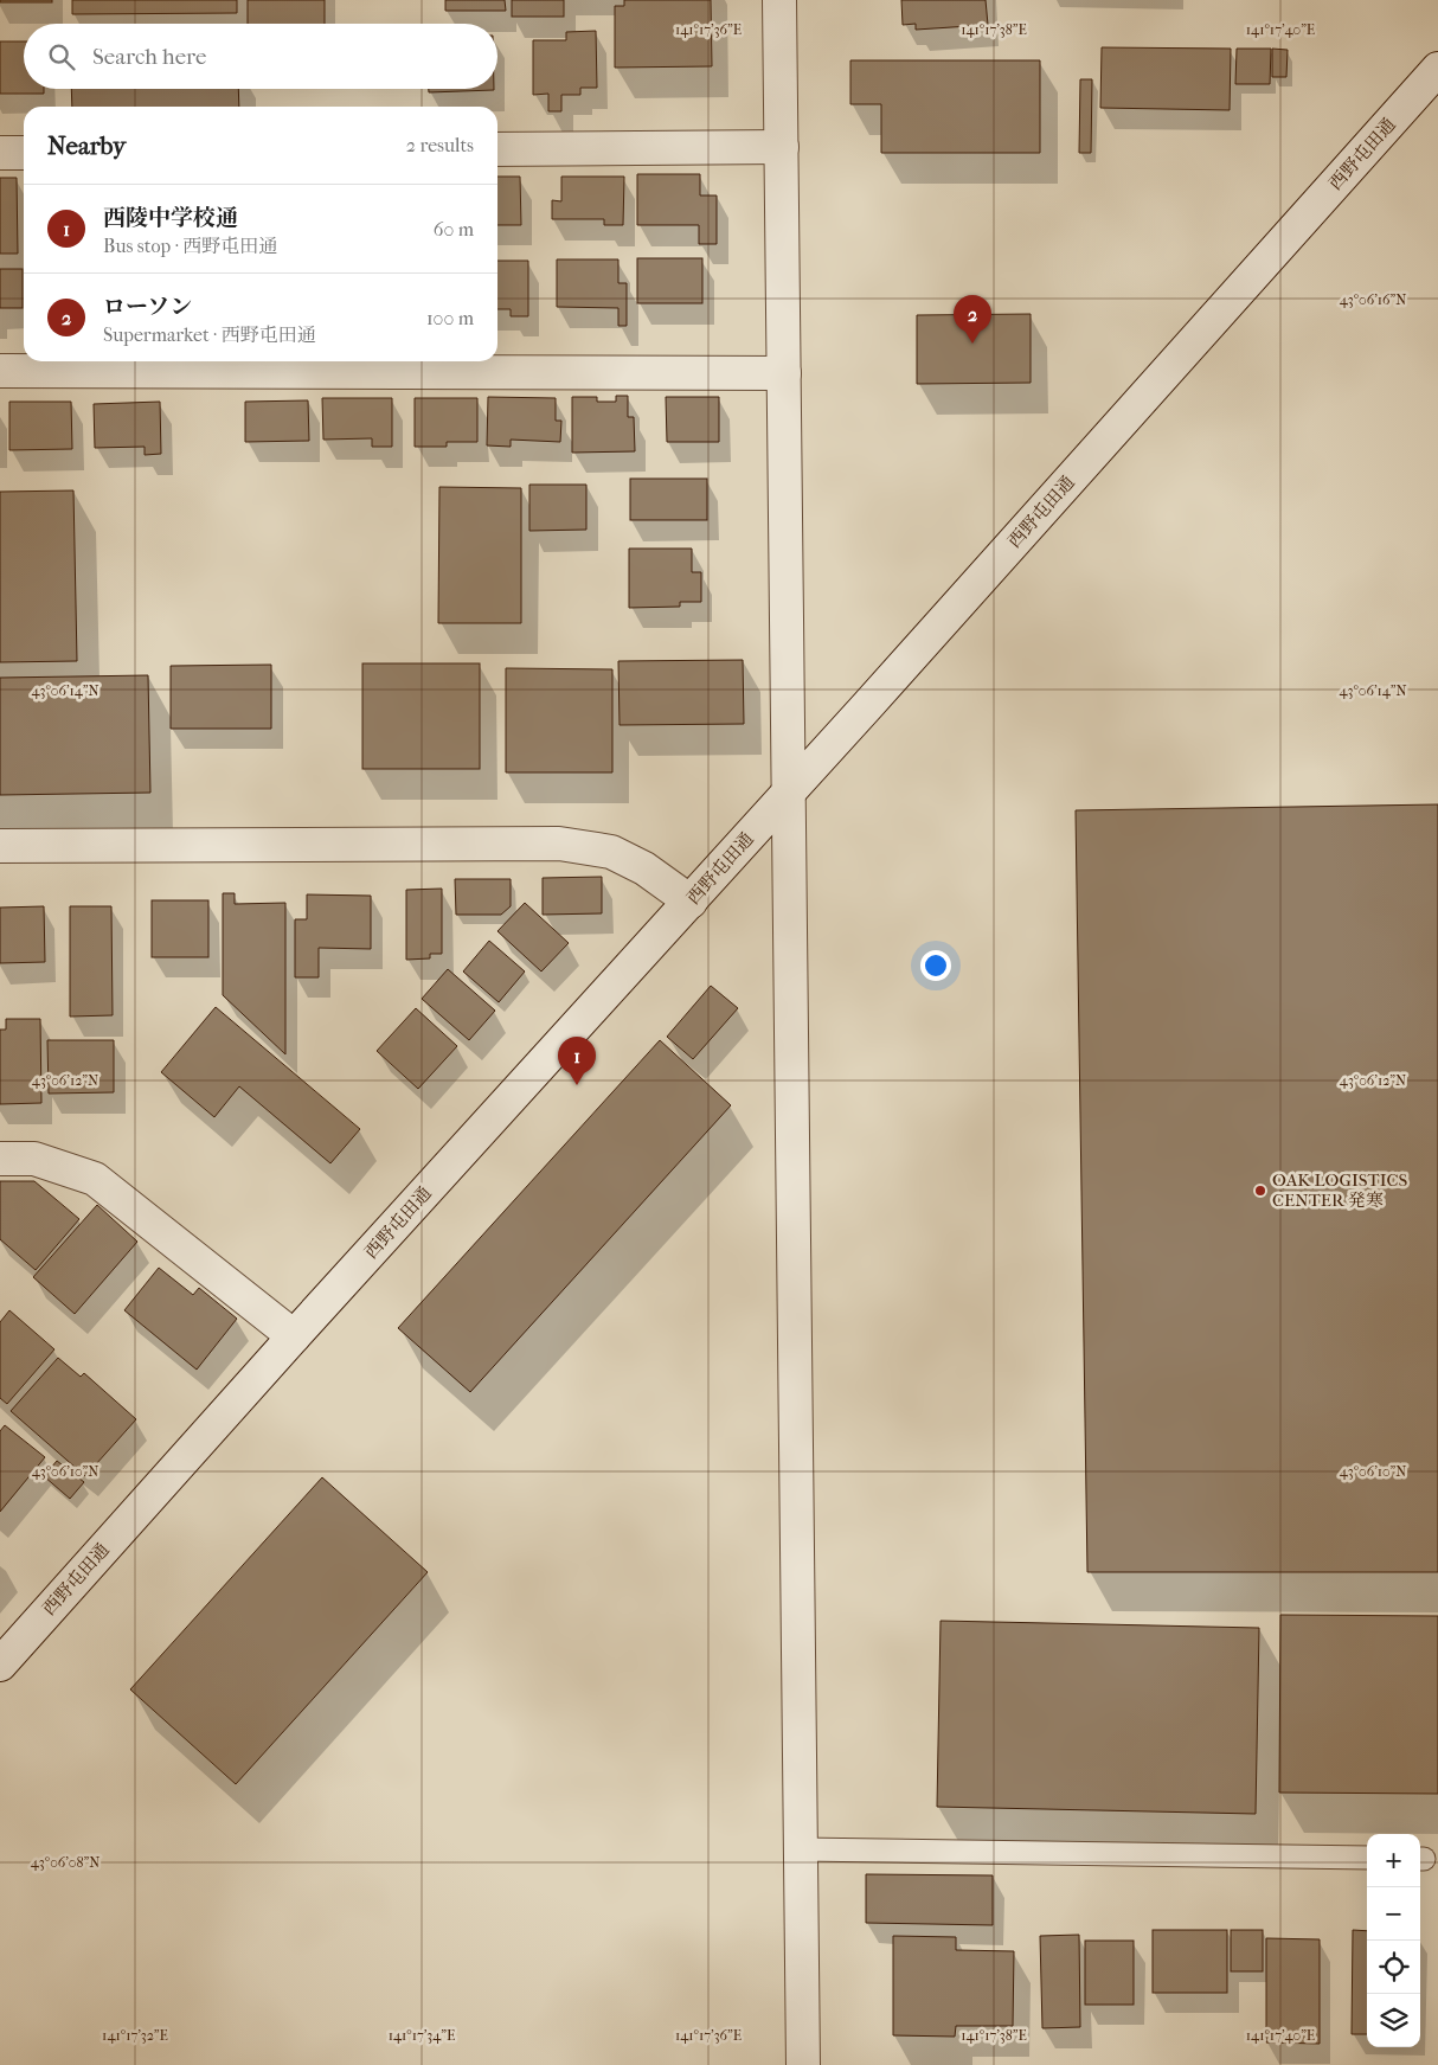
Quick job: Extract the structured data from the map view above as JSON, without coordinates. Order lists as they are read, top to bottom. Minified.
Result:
{"streets":{"street":["西野屯田通"]},"places":["OAK LOGISTICS CENTER 発寒"],"page":{"search":"Search here","heading":["Nearby","2 results"],"list":[{"mark":"1","name":"西陵中学校通","note":"Bus stop · 西野屯田通","value":"60 m"},{"mark":"2","name":"ローソン","note":"Supermarket · 西野屯田通","value":"100 m"}],"pins":["2","1"],"map_buttons":["+","−"]},"coordinates":["141°17'36\"E","141°17'38\"E","141°17'40\"E","43°06'16\"N","43°06'14\"N","43°06'12\"N","43°06'10\"N","43°06'08\"N","141°17'32\"E","141°17'34\"E"]}
